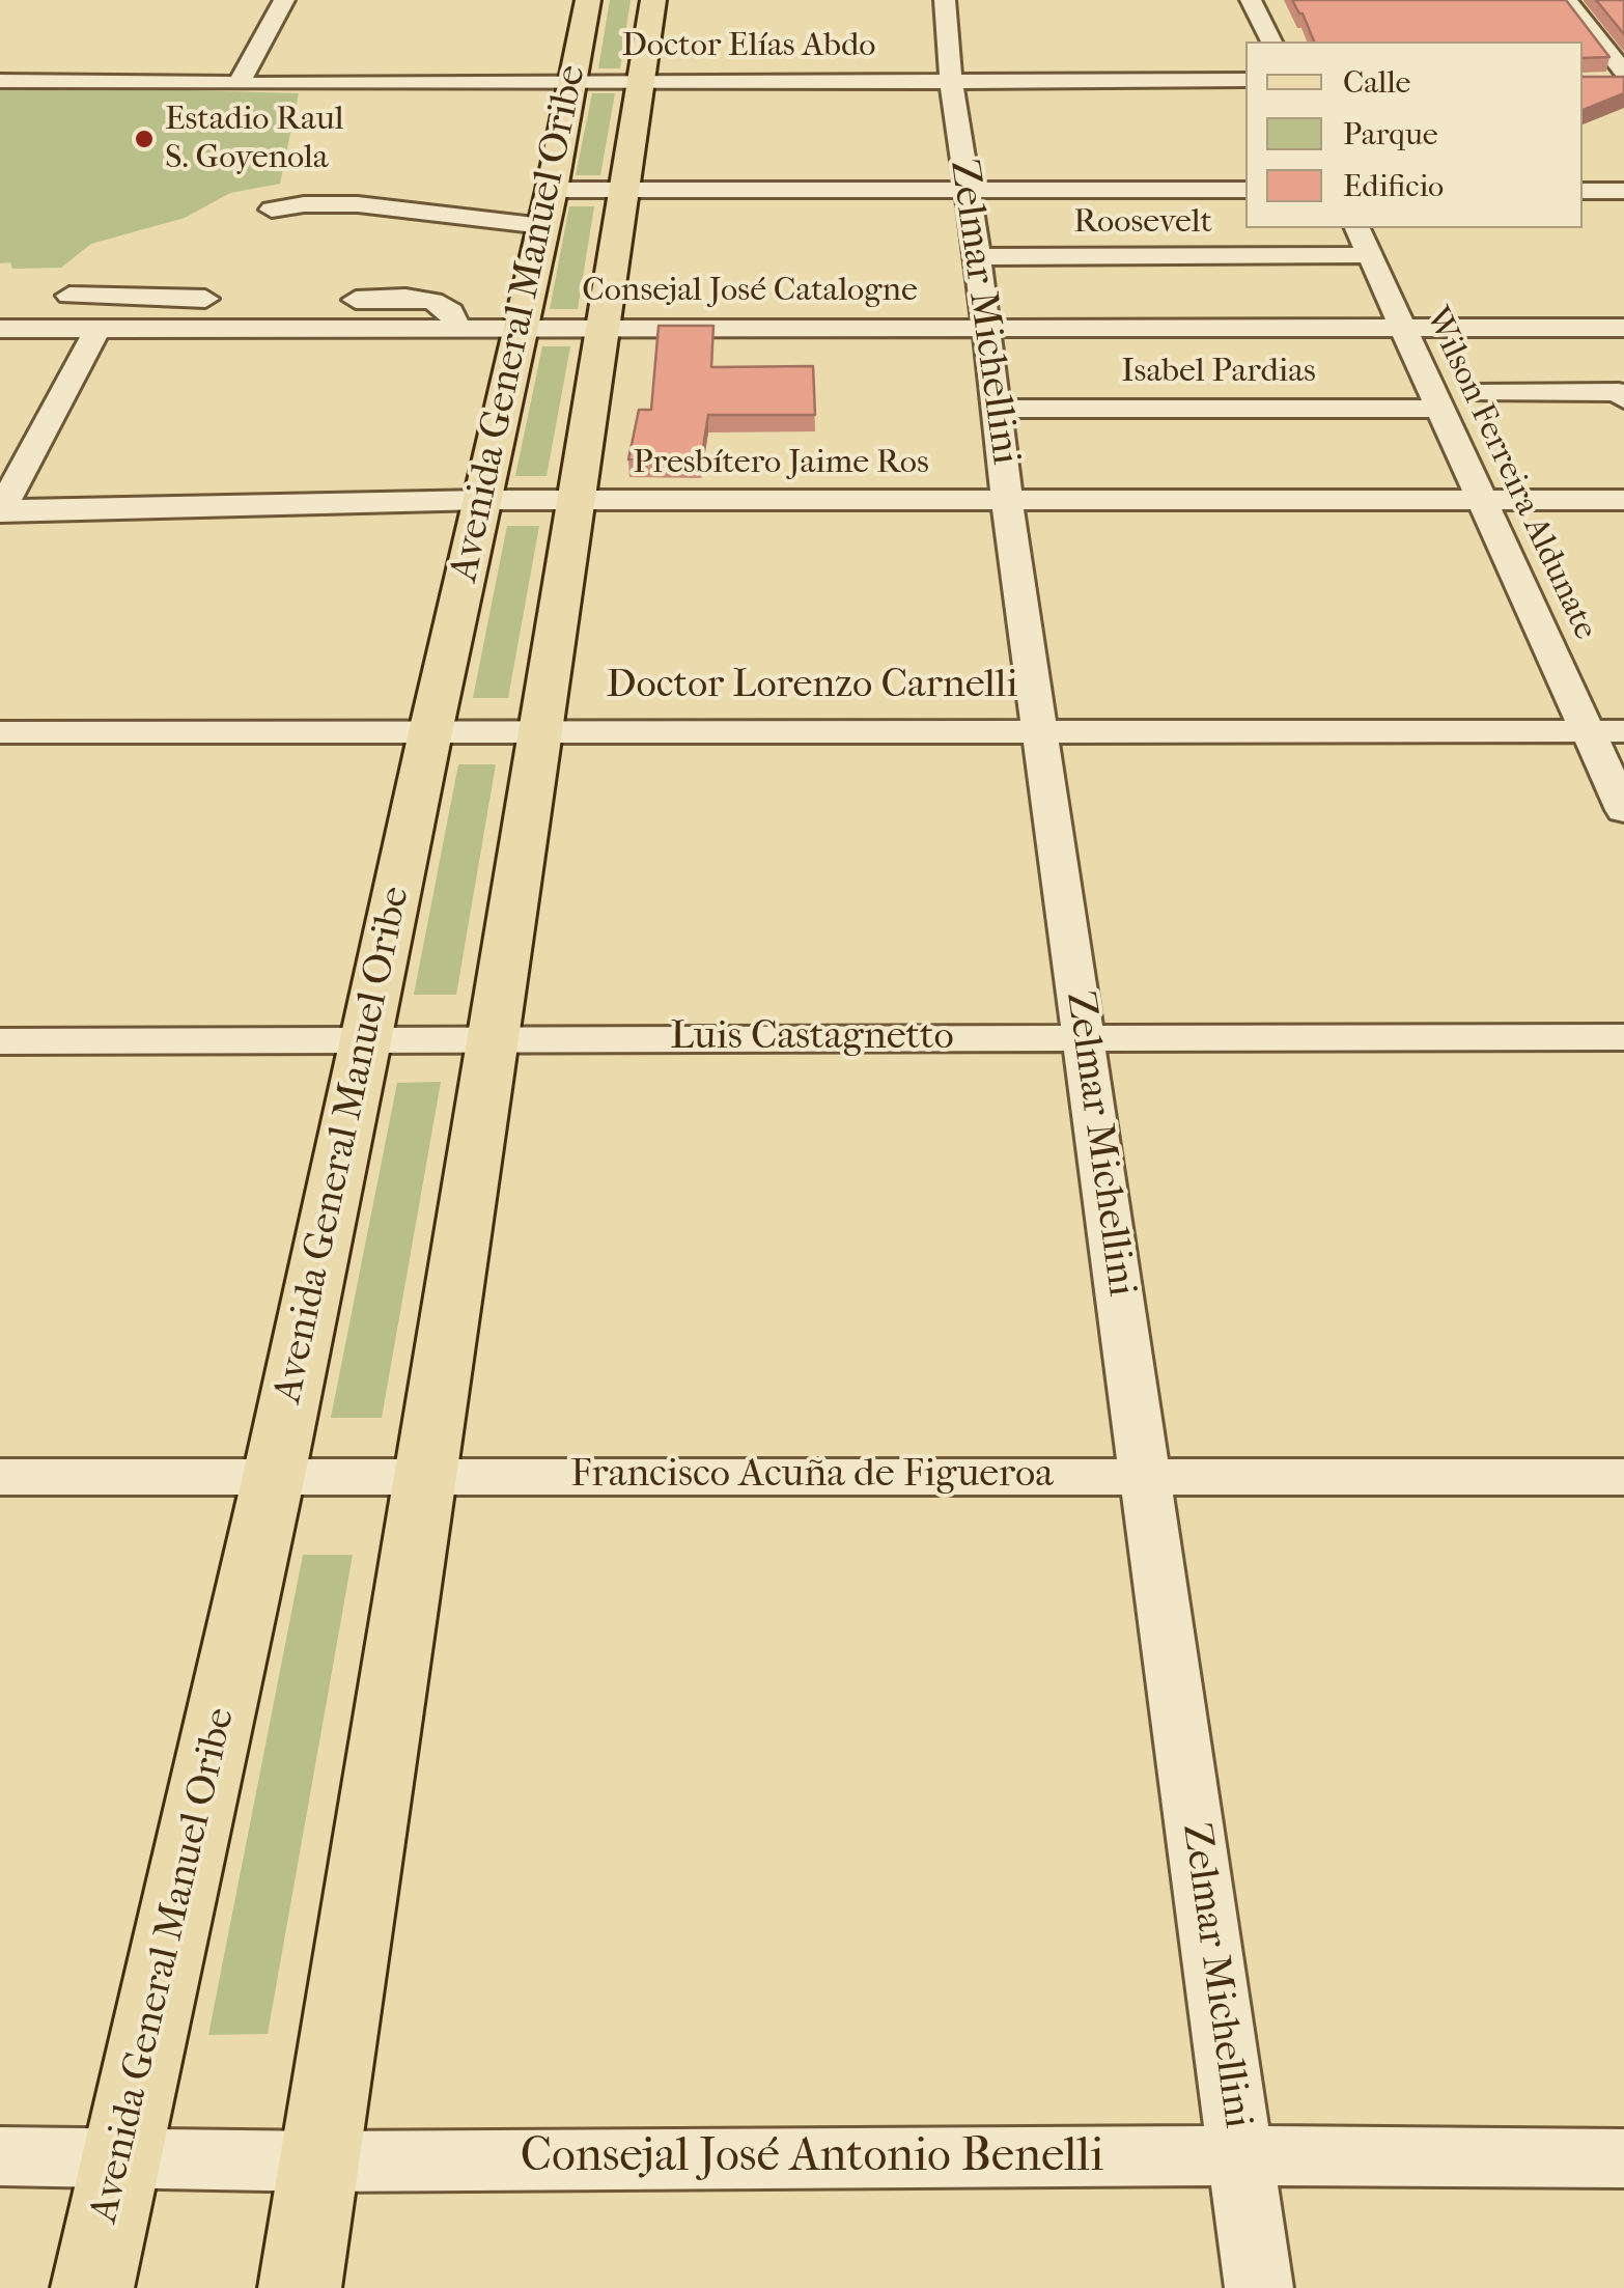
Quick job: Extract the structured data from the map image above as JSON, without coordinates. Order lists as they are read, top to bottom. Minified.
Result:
{"streets":{"main road":["Avenida General Manuel Oribe"],"street":["Doctor Elías Abdo","Roosevelt","Consejal José Catalogne","Zelmar Michellini","Isabel Pardias","Presbítero Jaime Ros","Wilson Ferreira Aldunate","Doctor Lorenzo Carnelli","Luis Castagnetto","Francisco Acuña de Figueroa","Consejal José Antonio Benelli"]},"crossings":[["Doctor Elías Abdo","Zelmar Michellini"],["Doctor Elías Abdo","Avenida General Manuel Oribe"],["Roosevelt","Zelmar Michellini"],["Roosevelt","Wilson Ferreira Aldunate"],["Consejal José Catalogne","Zelmar Michellini"],["Consejal José Catalogne","Avenida General Manuel Oribe"],["Consejal José Catalogne","Wilson Ferreira Aldunate"],["Zelmar Michellini","Isabel Pardias"],["Zelmar Michellini","Presbítero Jaime Ros"],["Zelmar Michellini","Doctor Lorenzo Carnelli"],["Zelmar Michellini","Luis Castagnetto"],["Zelmar Michellini","Francisco Acuña de Figueroa"],["Zelmar Michellini","Consejal José Antonio Benelli"],["Avenida General Manuel Oribe","Presbítero Jaime Ros"],["Avenida General Manuel Oribe","Doctor Lorenzo Carnelli"],["Avenida General Manuel Oribe","Luis Castagnetto"],["Avenida General Manuel Oribe","Francisco Acuña de Figueroa"],["Avenida General Manuel Oribe","Consejal José Antonio Benelli"],["Isabel Pardias","Wilson Ferreira Aldunate"],["Presbítero Jaime Ros","Wilson Ferreira Aldunate"],["Wilson Ferreira Aldunate","Doctor Lorenzo Carnelli"]],"places":["Estadio Raul S. Goyenola"],"legend":["Calle","Parque","Edificio"]}
